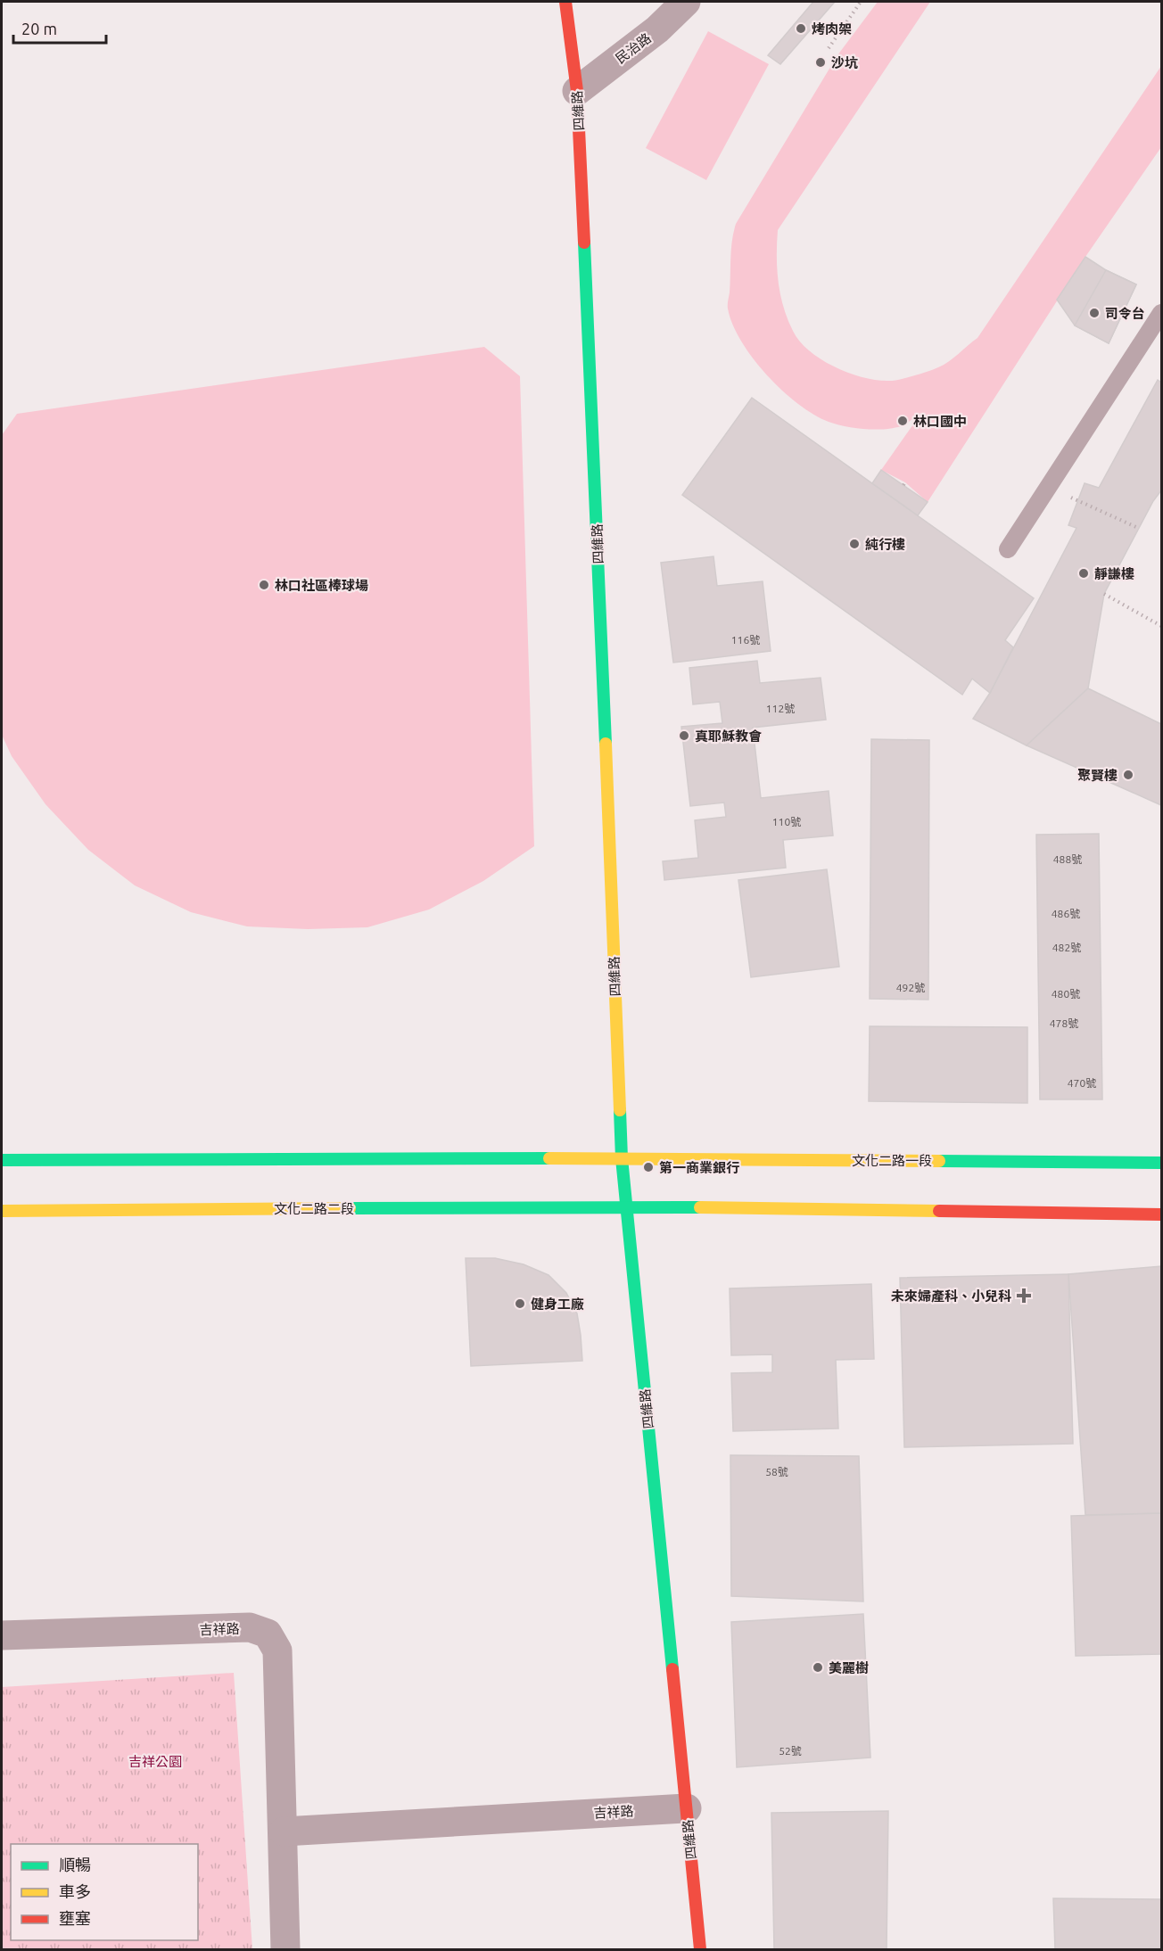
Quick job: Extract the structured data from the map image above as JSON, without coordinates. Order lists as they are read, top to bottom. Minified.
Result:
{"streets":{"street":["民治路","四維路","文化二路一段","文化二路二段","吉祥路"]},"crossings":[["民治路","四維路"],["四維路","文化二路一段"],["四維路","文化二路二段"],["四維路","吉祥路"]],"parks":["吉祥公園"],"places":{"other":["烤肉架","沙坑","司令台","林口國中","純行樓","靜謙樓","林口社區棒球場","真耶穌教會","聚賢樓","第一商業銀行","健身工廠","美麗樹"],"health":["未來婦產科、小兒科"]},"house_numbers":["116號","112號","110號","488號","486號","482號","492號","480號","478號","470號","58號","52號"],"legend":["順暢","車多","壅塞"],"scale_bar":"20 m"}
